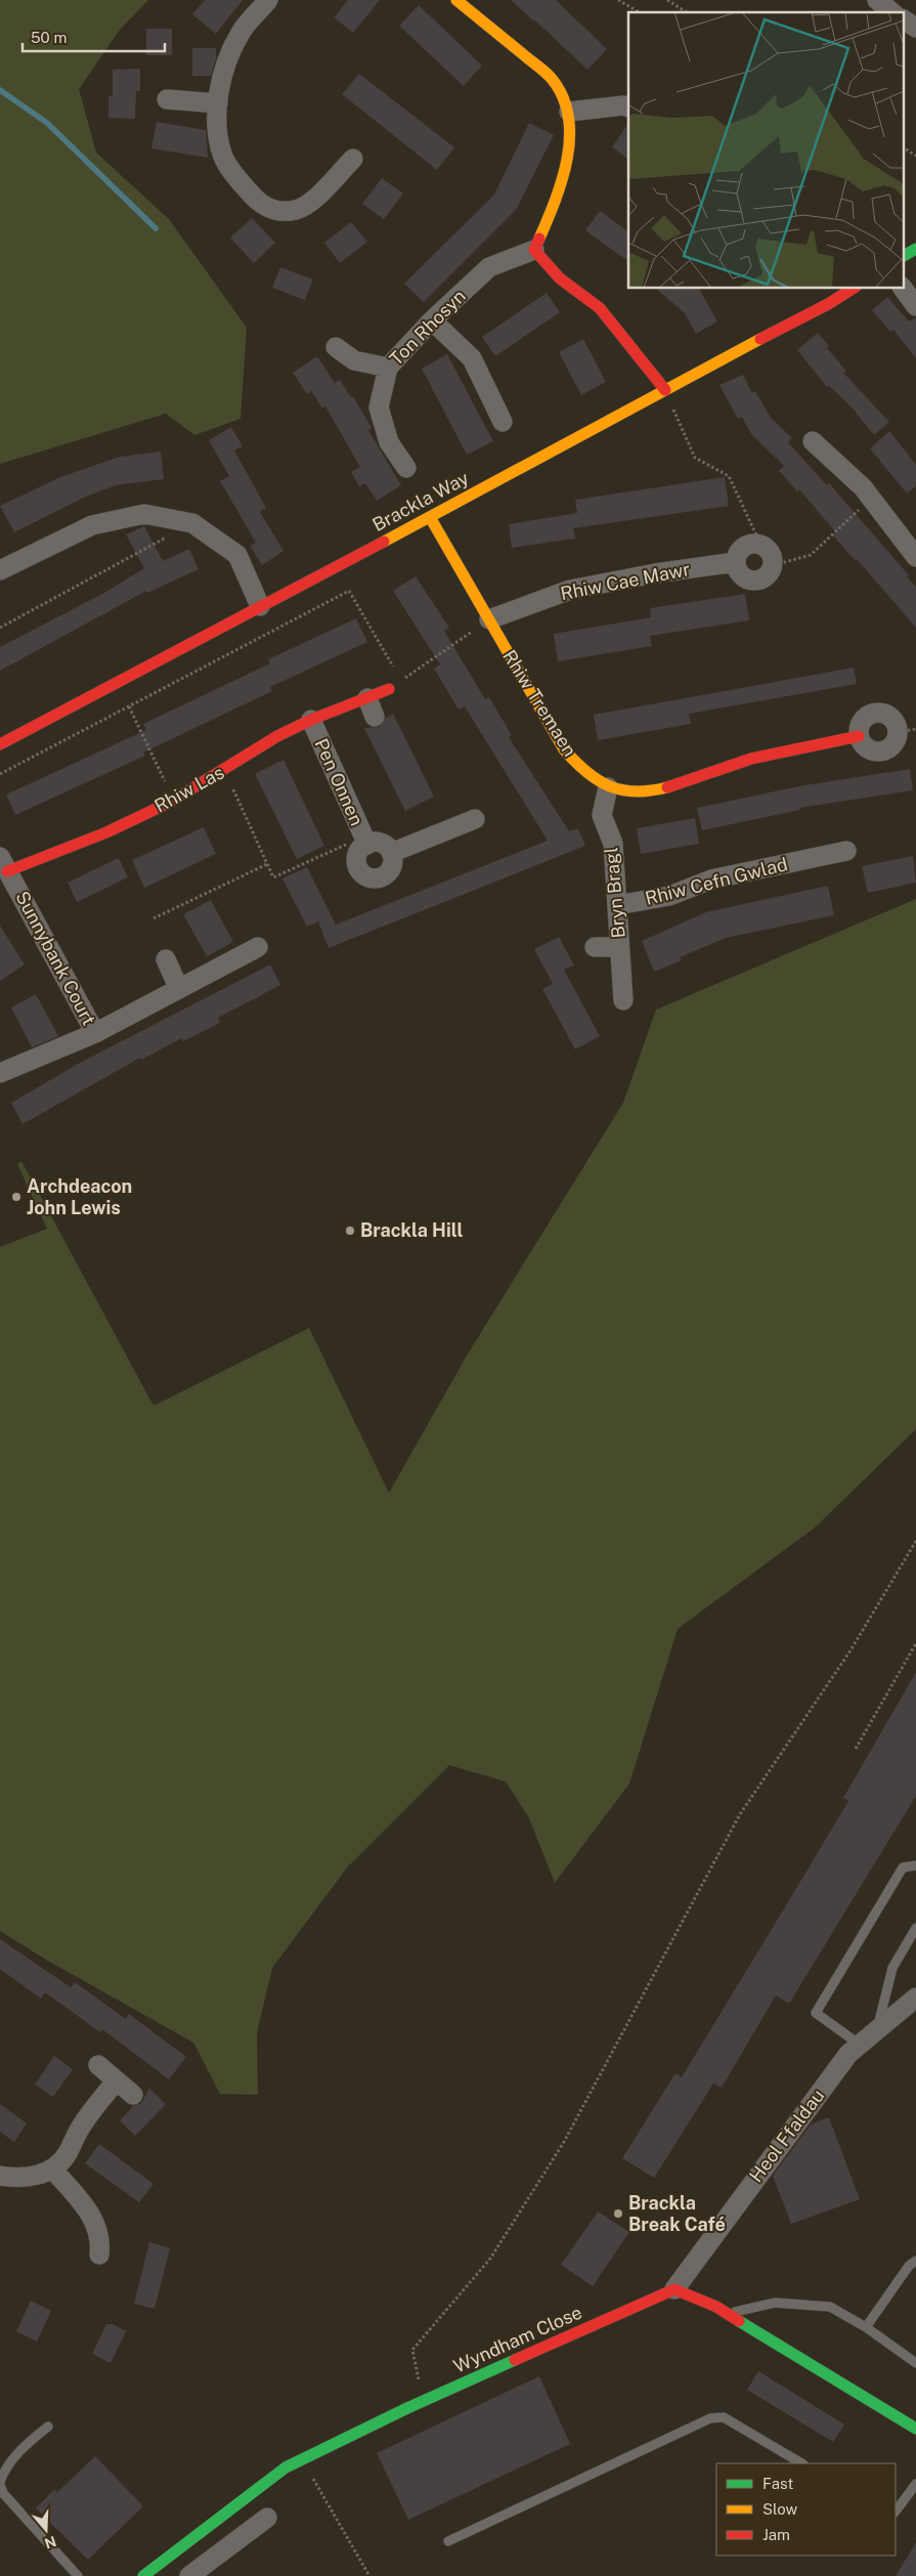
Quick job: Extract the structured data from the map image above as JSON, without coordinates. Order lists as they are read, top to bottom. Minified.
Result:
{"streets":{"street":["Ton Rhosyn","Brackla Way","Rhiw Cae Mawr","Rhiw Tremaen","Pen Onnen","Rhiw Las","Rhiw Cefn Gwlad","Bryn Bragl","Sunnybank Court","Heol Ffaldau","Wyndham Close"]},"crossings":[["Brackla Way","Rhiw Tremaen"],["Rhiw Cae Mawr","Rhiw Tremaen"],["Rhiw Tremaen","Bryn Bragl"],["Pen Onnen","Rhiw Las"],["Rhiw Las","Sunnybank Court"],["Rhiw Cefn Gwlad","Bryn Bragl"],["Heol Ffaldau","Wyndham Close"]],"places":["Archdeacon John Lewis","Brackla Hill","Brackla Break Café"],"legend":["Fast","Slow","Jam"],"scale_bar":"50 m","north":"bottom"}
